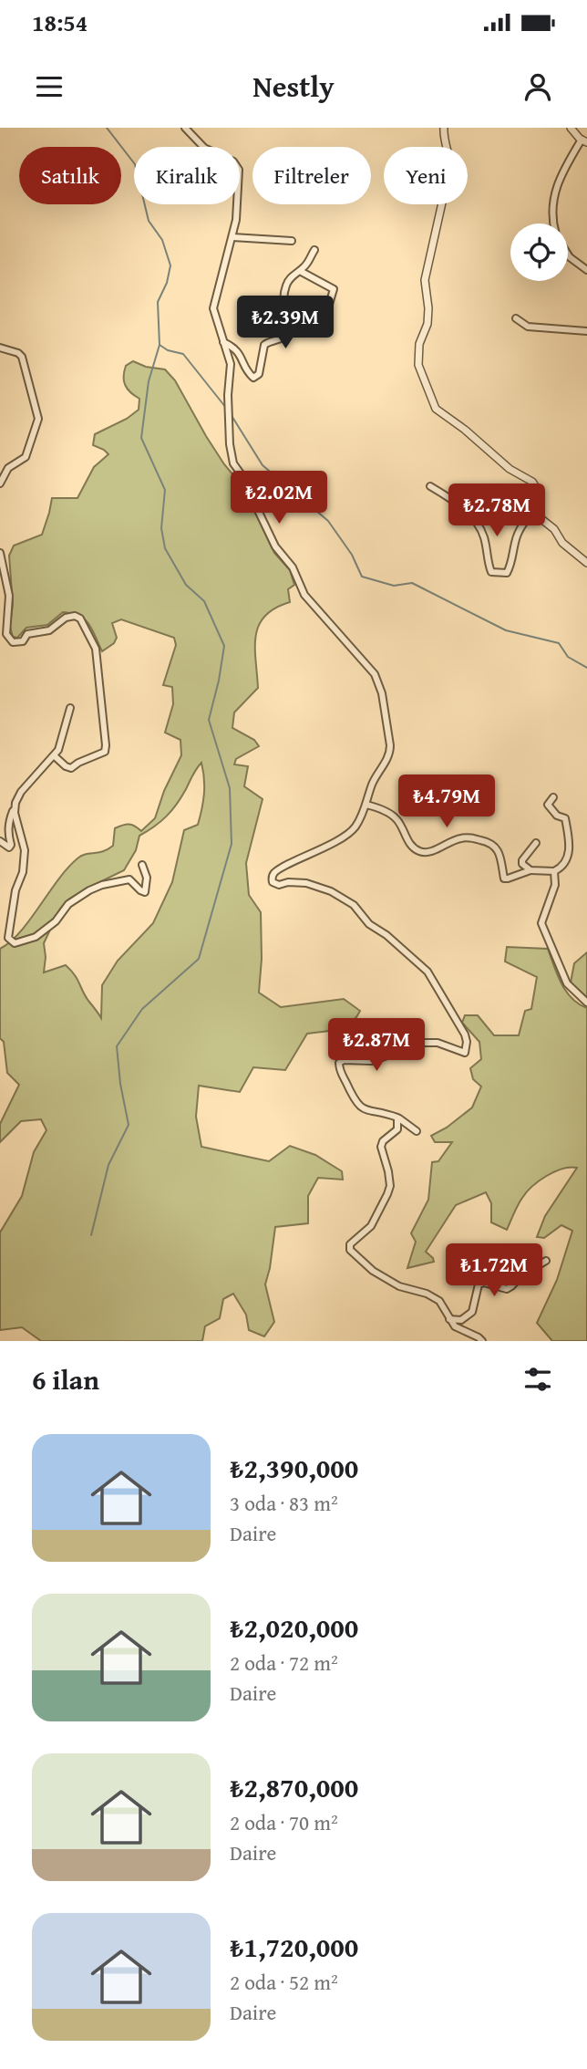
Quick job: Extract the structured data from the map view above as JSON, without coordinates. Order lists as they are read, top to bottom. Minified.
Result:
{"page":{"status":"18:54","header":"Nestly","chip":["Satılık","Kiralık","Filtreler","Yeni"],"price":["₺2.39M","₺2.02M","₺2.78M","₺4.79M","₺2.87M","₺1.72M"],"heading":"6 ilan","list":[{"name":"₺2,390,000","note":"3 oda · 83 m² · Daire"},{"name":"₺2,020,000","note":"2 oda · 72 m² · Daire"},{"name":"₺2,870,000","note":"2 oda · 70 m² · Daire"},{"name":"₺1,720,000","note":"2 oda · 52 m² · Daire"}]}}
